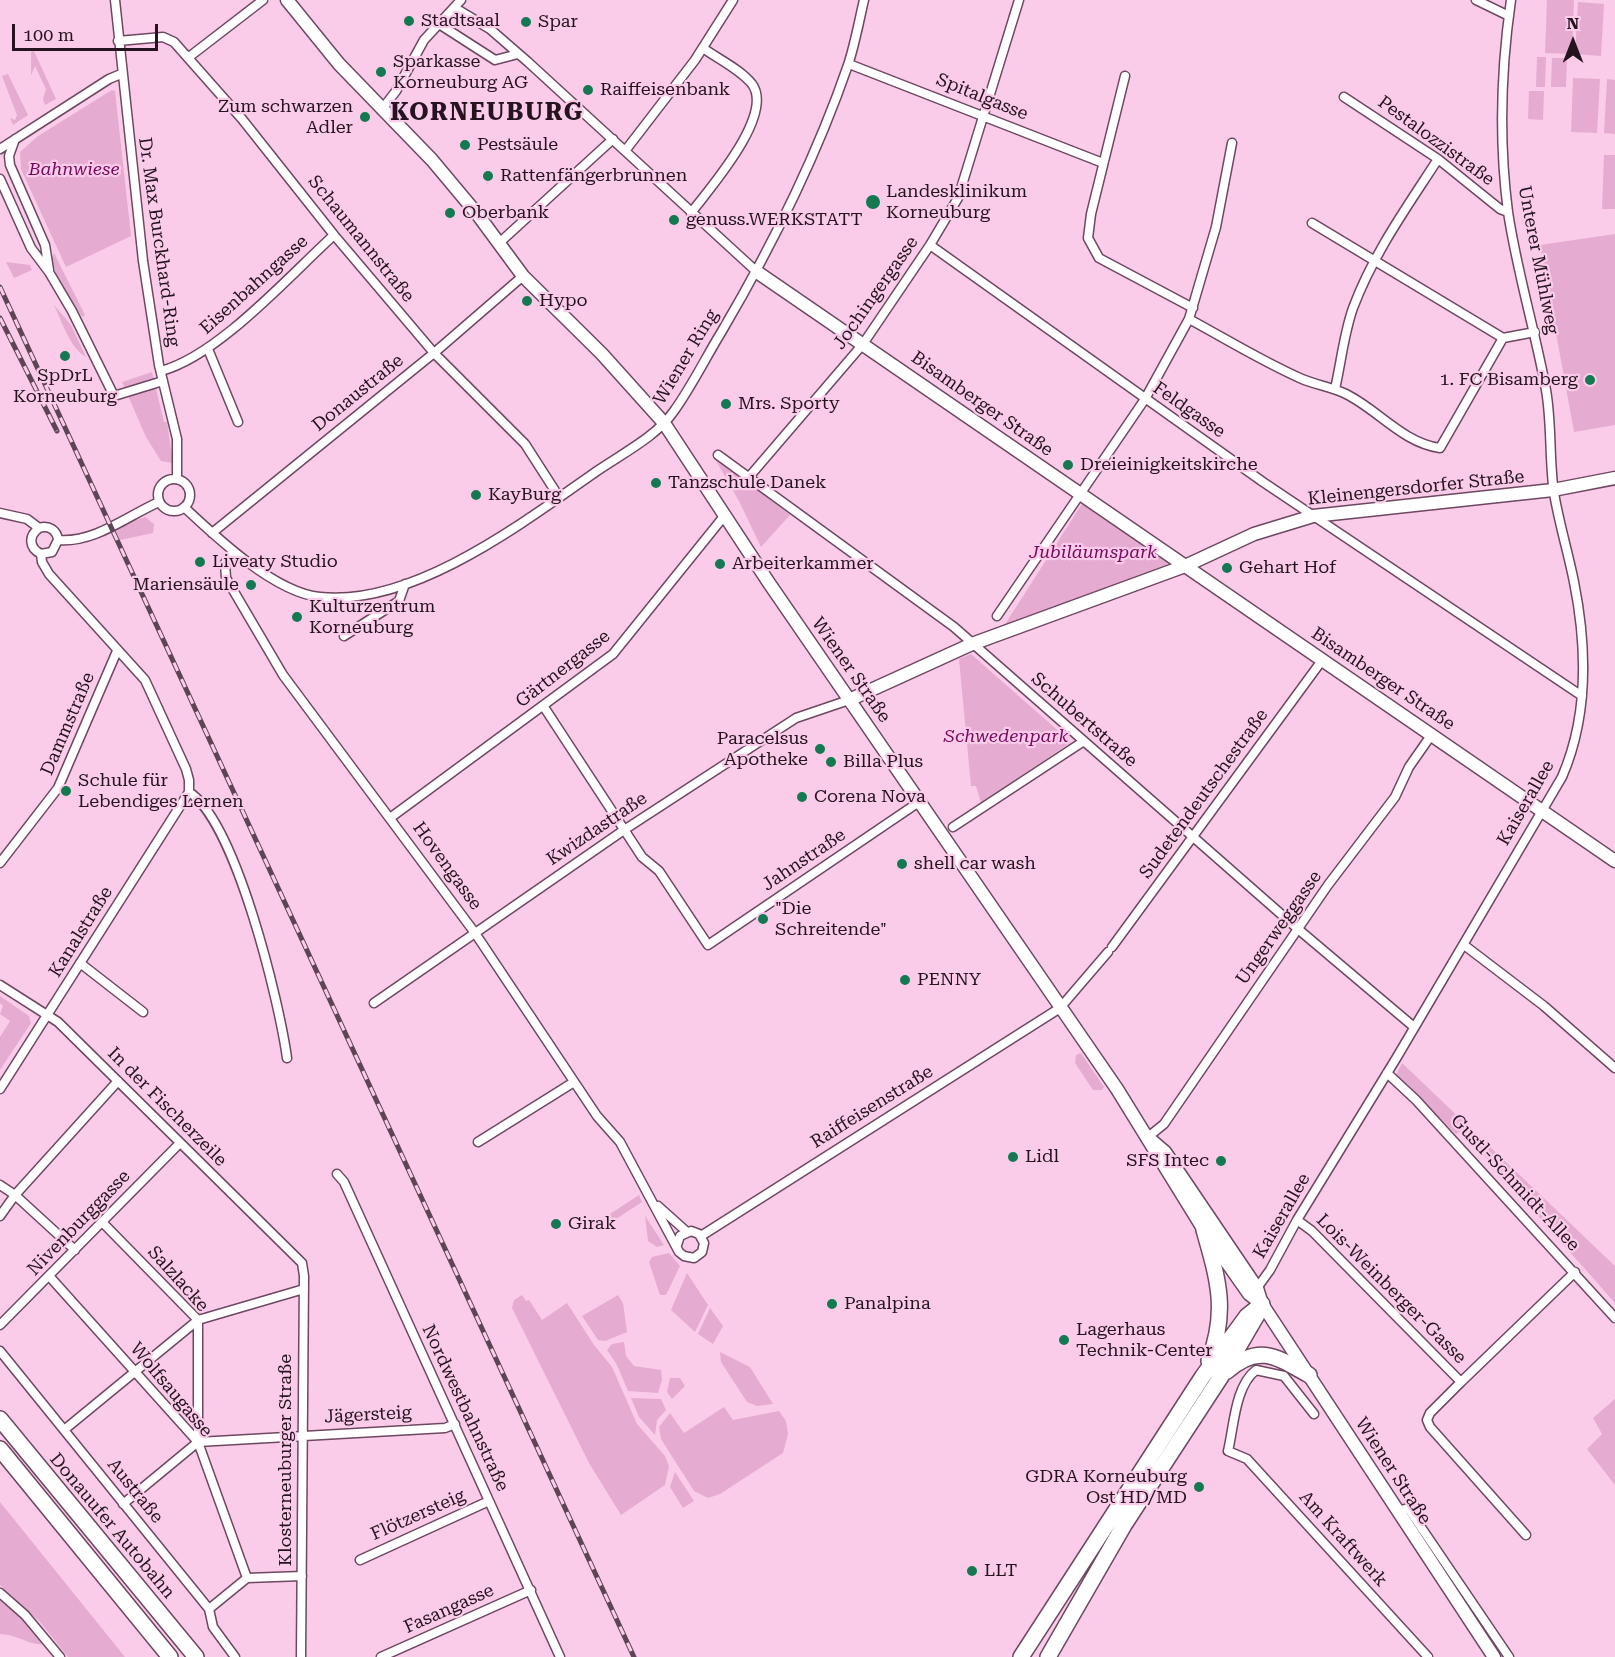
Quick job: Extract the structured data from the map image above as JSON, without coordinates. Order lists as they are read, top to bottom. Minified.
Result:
{"streets":{"highway":["Donauufer Autobahn"],"main road":["Bisamberger Straße","Kleinengersdorfer Straße","Wiener Straße"],"street":["Spitalgasse","Pestalozzistraße","Schaumannstraße","Dr. Max Burckhard-Ring","Unterer Mühlweg","Eisenbahngasse","Jochingergasse","Wiener Ring","Donaustraße","Feldgasse","Gärtnergasse","Schubertstraße","Dammstraße","Sudetendeutschestraße","Kaiserallee","Kwizdastraße","Jahnstraße","Hovengasse","Ungerweggasse","Kanalstraße","In der Fischerzeile","Raiffeisenstraße","Gustl-Schmidt-Allee","Nivenburggasse","Salzlacke","Lois-Weinberger-Gasse","Wolfsaugasse","Nordwestbahnstraße","Jägersteig","Klosterneuburger Straße","Austraße","Flötzersteig","Am Kraftwerk","Fasangasse"]},"crossings":[["Spitalgasse","Jochingergasse"],["Spitalgasse","Wiener Ring"],["Pestalozzistraße","Unterer Mühlweg"],["Schaumannstraße","Dr. Max Burckhard-Ring"],["Schaumannstraße","Eisenbahngasse"],["Schaumannstraße","Wiener Ring"],["Schaumannstraße","Donaustraße"],["Dr. Max Burckhard-Ring","Eisenbahngasse"],["Unterer Mühlweg","Kleinengersdorfer Straße"],["Unterer Mühlweg","Kaiserallee"],["Jochingergasse","Bisamberger Straße"],["Jochingergasse","Feldgasse"],["Jochingergasse","Schubertstraße"],["Wiener Ring","Bisamberger Straße"],["Wiener Ring","Wiener Straße"],["Donaustraße","Wiener Straße"],["Bisamberger Straße","Kleinengersdorfer Straße"],["Bisamberger Straße","Sudetendeutschestraße"],["Bisamberger Straße","Kaiserallee"],["Bisamberger Straße","Ungerweggasse"],["Feldgasse","Kleinengersdorfer Straße"],["Feldgasse","Kaiserallee"],["Kleinengersdorfer Straße","Wiener Straße"],["Kleinengersdorfer Straße","Schubertstraße"],["Kleinengersdorfer Straße","Kaiserallee"],["Kleinengersdorfer Straße","Kwizdastraße"],["Gärtnergasse","Wiener Straße"],["Gärtnergasse","Hovengasse"],["Wiener Straße","Sudetendeutschestraße"],["Wiener Straße","Kaiserallee"],["Wiener Straße","Kwizdastraße"],["Wiener Straße","Jahnstraße"],["Wiener Straße","Ungerweggasse"],["Wiener Straße","Raiffeisenstraße"],["Schubertstraße","Sudetendeutschestraße"],["Schubertstraße","Kaiserallee"],["Schubertstraße","Ungerweggasse"],["Sudetendeutschestraße","Raiffeisenstraße"],["Kaiserallee","Gustl-Schmidt-Allee"],["Kaiserallee","Lois-Weinberger-Gasse"],["Kwizdastraße","Jahnstraße"],["Kwizdastraße","Hovengasse"],["Hovengasse","Raiffeisenstraße"],["Kanalstraße","In der Fischerzeile"],["In der Fischerzeile","Nivenburggasse"],["In der Fischerzeile","Klosterneuburger Straße"],["Gustl-Schmidt-Allee","Lois-Weinberger-Gasse"],["Nivenburggasse","Salzlacke"],["Nivenburggasse","Wolfsaugasse"],["Salzlacke","Wolfsaugasse"],["Salzlacke","Jägersteig"],["Wolfsaugasse","Jägersteig"],["Nordwestbahnstraße","Jägersteig"],["Nordwestbahnstraße","Flötzersteig"],["Nordwestbahnstraße","Fasangasse"],["Jägersteig","Klosterneuburger Straße"]],"districts":["KORNEUBURG"],"parks":["Bahnwiese","Jubiläumspark","Schwedenpark"],"places":["Stadtsaal","Spar","Sparkasse Korneuburg AG","Raiffeisenbank","Zum schwarzen Adler","Pestsäule","Rattenfängerbrunnen","Landesklinikum Korneuburg","Oberbank","genuss.WERKSTATT","Hypo","SpDrL Korneuburg","1. FC Bisamberg","Mrs. Sporty","Dreieinigkeitskirche","Tanzschule Danek","KayBurg","Liveaty Studio","Arbeiterkammer","Gehart Hof","Mariensäule","Kulturzentrum Korneuburg","Paracelsus Apotheke","Billa Plus","Schule für Lebendiges Lernen","Corena Nova","shell car wash","\"Die Schreitende\"","PENNY","Lidl","SFS Intec","Girak","Panalpina","Lagerhaus Technik-Center","GDRA Korneuburg Ost HD/MD","LLT"],"scale_bar":"100 m","north":"top"}
